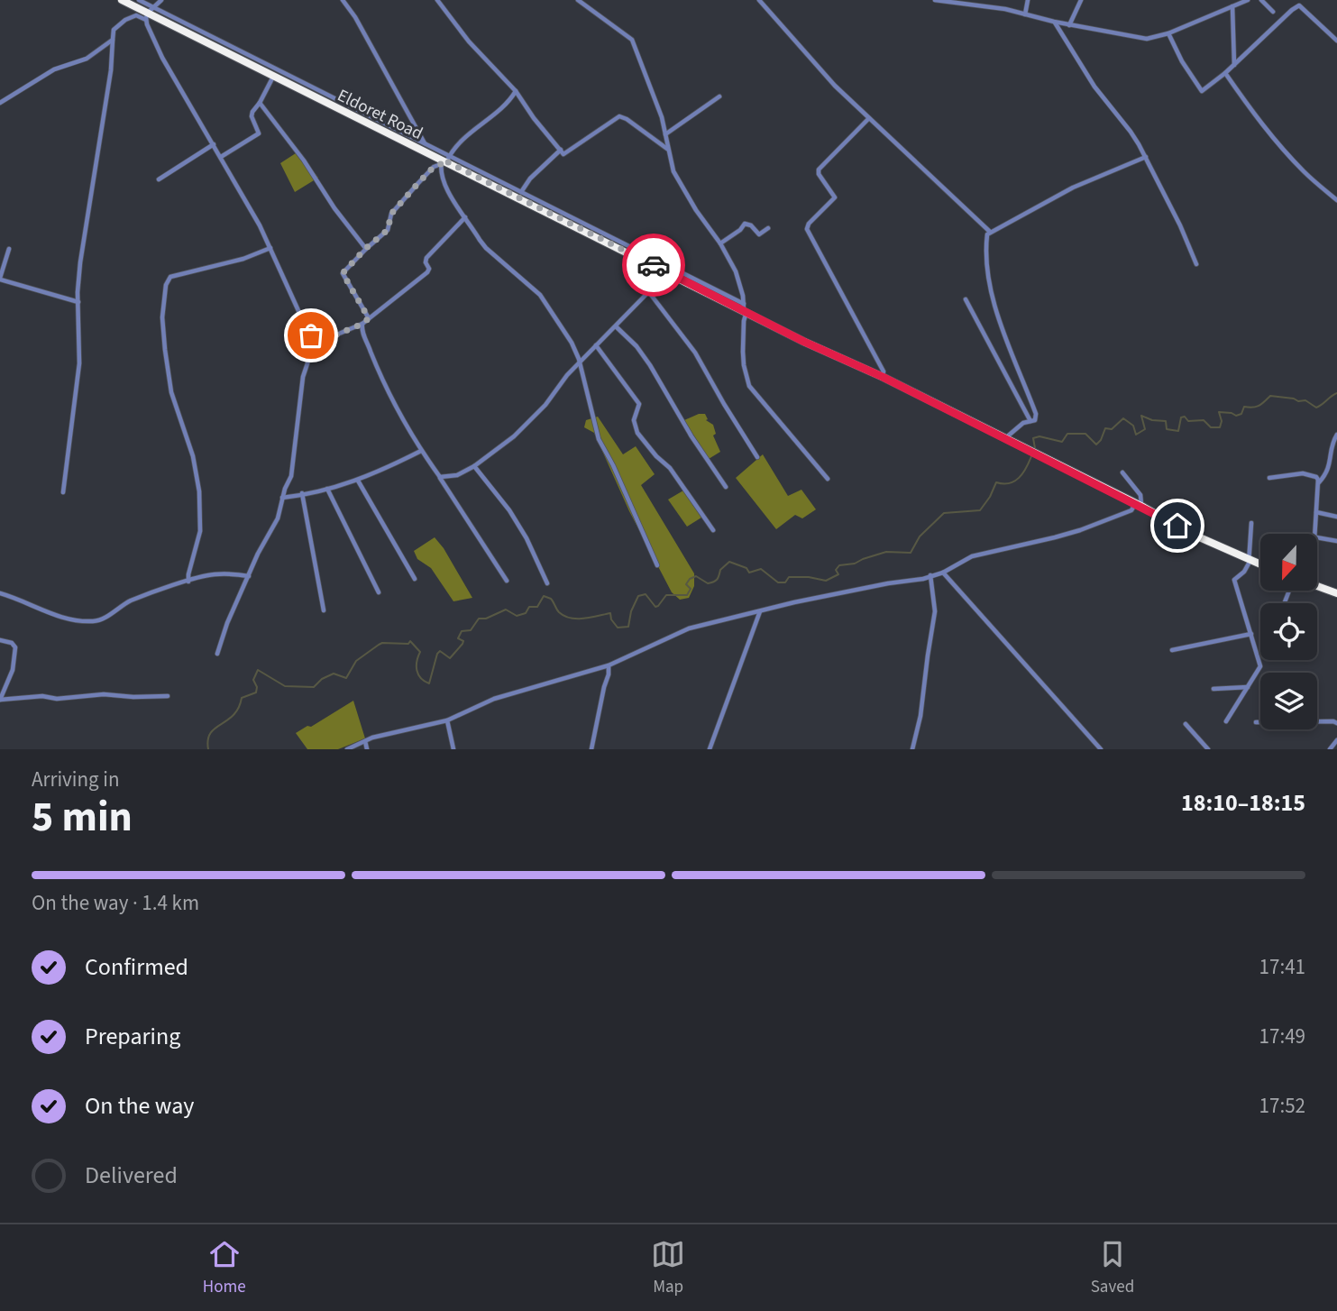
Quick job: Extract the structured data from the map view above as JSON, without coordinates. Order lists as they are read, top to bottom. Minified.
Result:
{"streets":{"highway":["Eldoret Road"]},"north":"bottom","page":{"heading":["5 min","Arriving in","18:10–18:15"],"bar":"On the way · 1.4 km","list":[["Confirmed","17:41"],["Preparing","17:49"],["On the way","17:52"],"Delivered"],"tabs":["Home","Map","Saved"]}}
